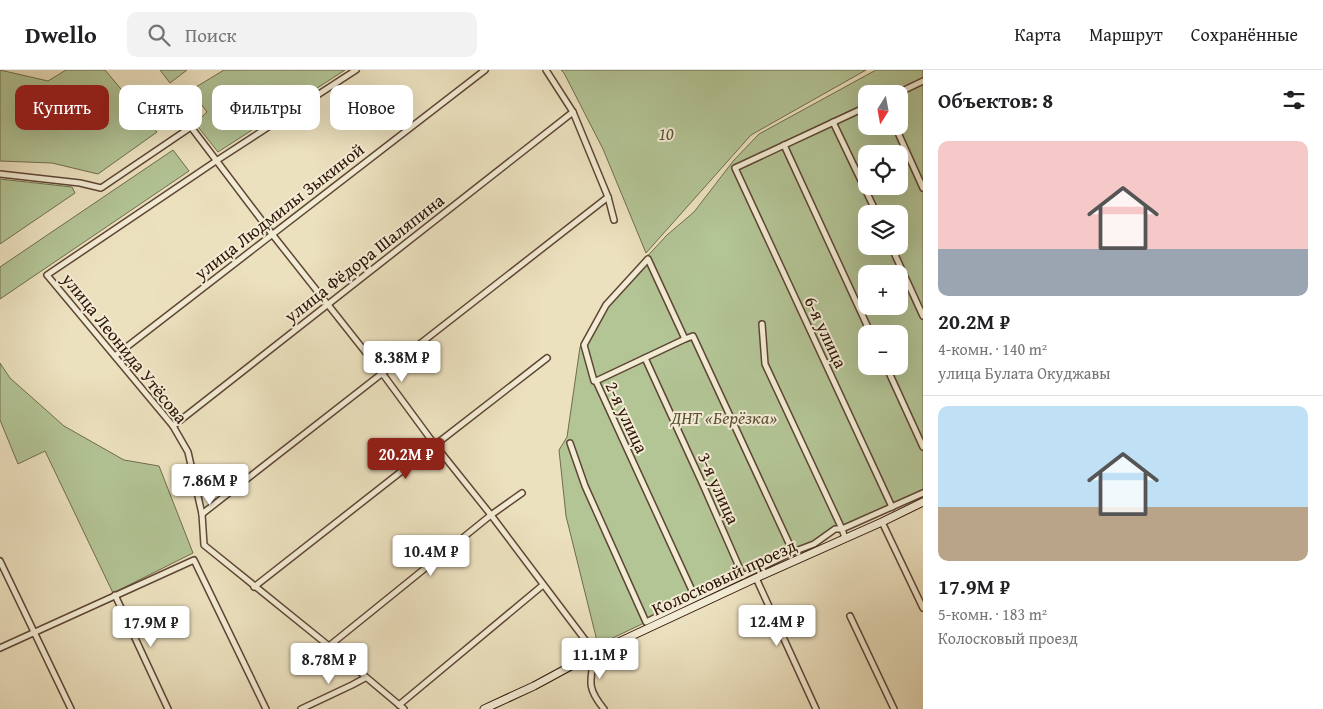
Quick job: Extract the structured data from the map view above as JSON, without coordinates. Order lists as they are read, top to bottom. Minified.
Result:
{"streets":{"street":["улица Людмилы Зыкиной","улица Фёдора Шаляпина","6-я улица","улица Леонида Утёсова","2-я улица","3-я улица","Колосковый проезд"]},"crossings":[["улица Людмилы Зыкиной","улица Леонида Утёсова"],["улица Фёдора Шаляпина","улица Леонида Утёсова"]],"parks":["10","ДНТ «Берёзка»"],"north":"bottom","page":{"header":"Dwello","search":"Поиск","nav":["Карта","Маршрут","Сохранённые"],"heading":"Объектов: 8","map_buttons":["+","−"],"chip":["Купить","Снять","Фильтры","Новое"],"list":[{"name":"20.2M ₽","note":"4-комн. · 140 m² · улица Булата Окуджавы"},{"name":"17.9M ₽","note":"5-комн. · 183 m² · Колосковый проезд"}],"price":["8.38M ₽","20.2M ₽","7.86M ₽","10.4M ₽","12.4M ₽","17.9M ₽","11.1M ₽","8.78M ₽"]}}
